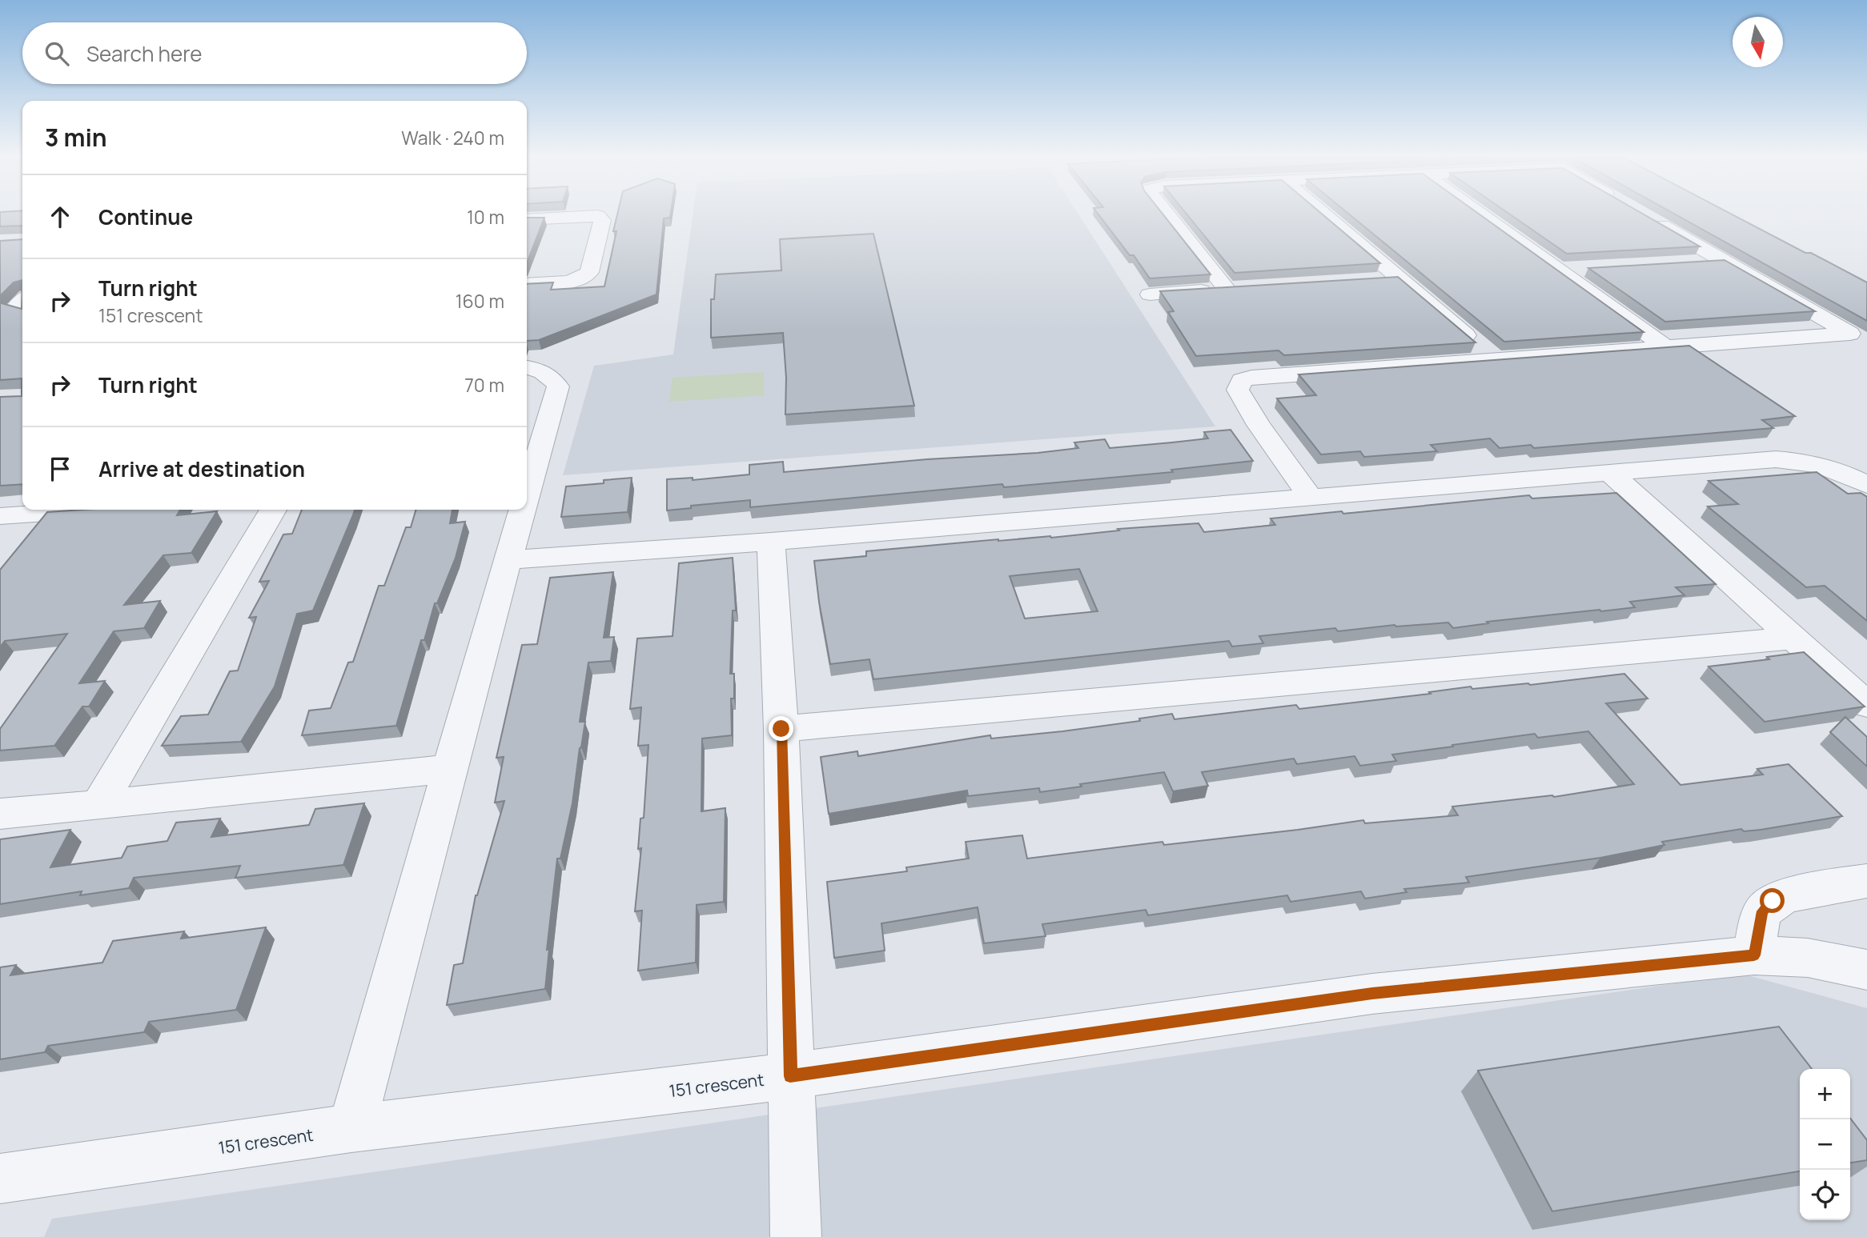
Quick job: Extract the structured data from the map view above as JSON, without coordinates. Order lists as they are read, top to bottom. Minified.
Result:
{"streets":{"street":["151 crescent"]},"north":"bottom","page":{"search":"Search here","heading":["3 min","Walk · 240 m"],"list":[["Continue","10 m"],["Turn right","151 crescent","160 m"],["Turn right","70 m"],"Arrive at destination"],"map_buttons":["+","−"]}}
